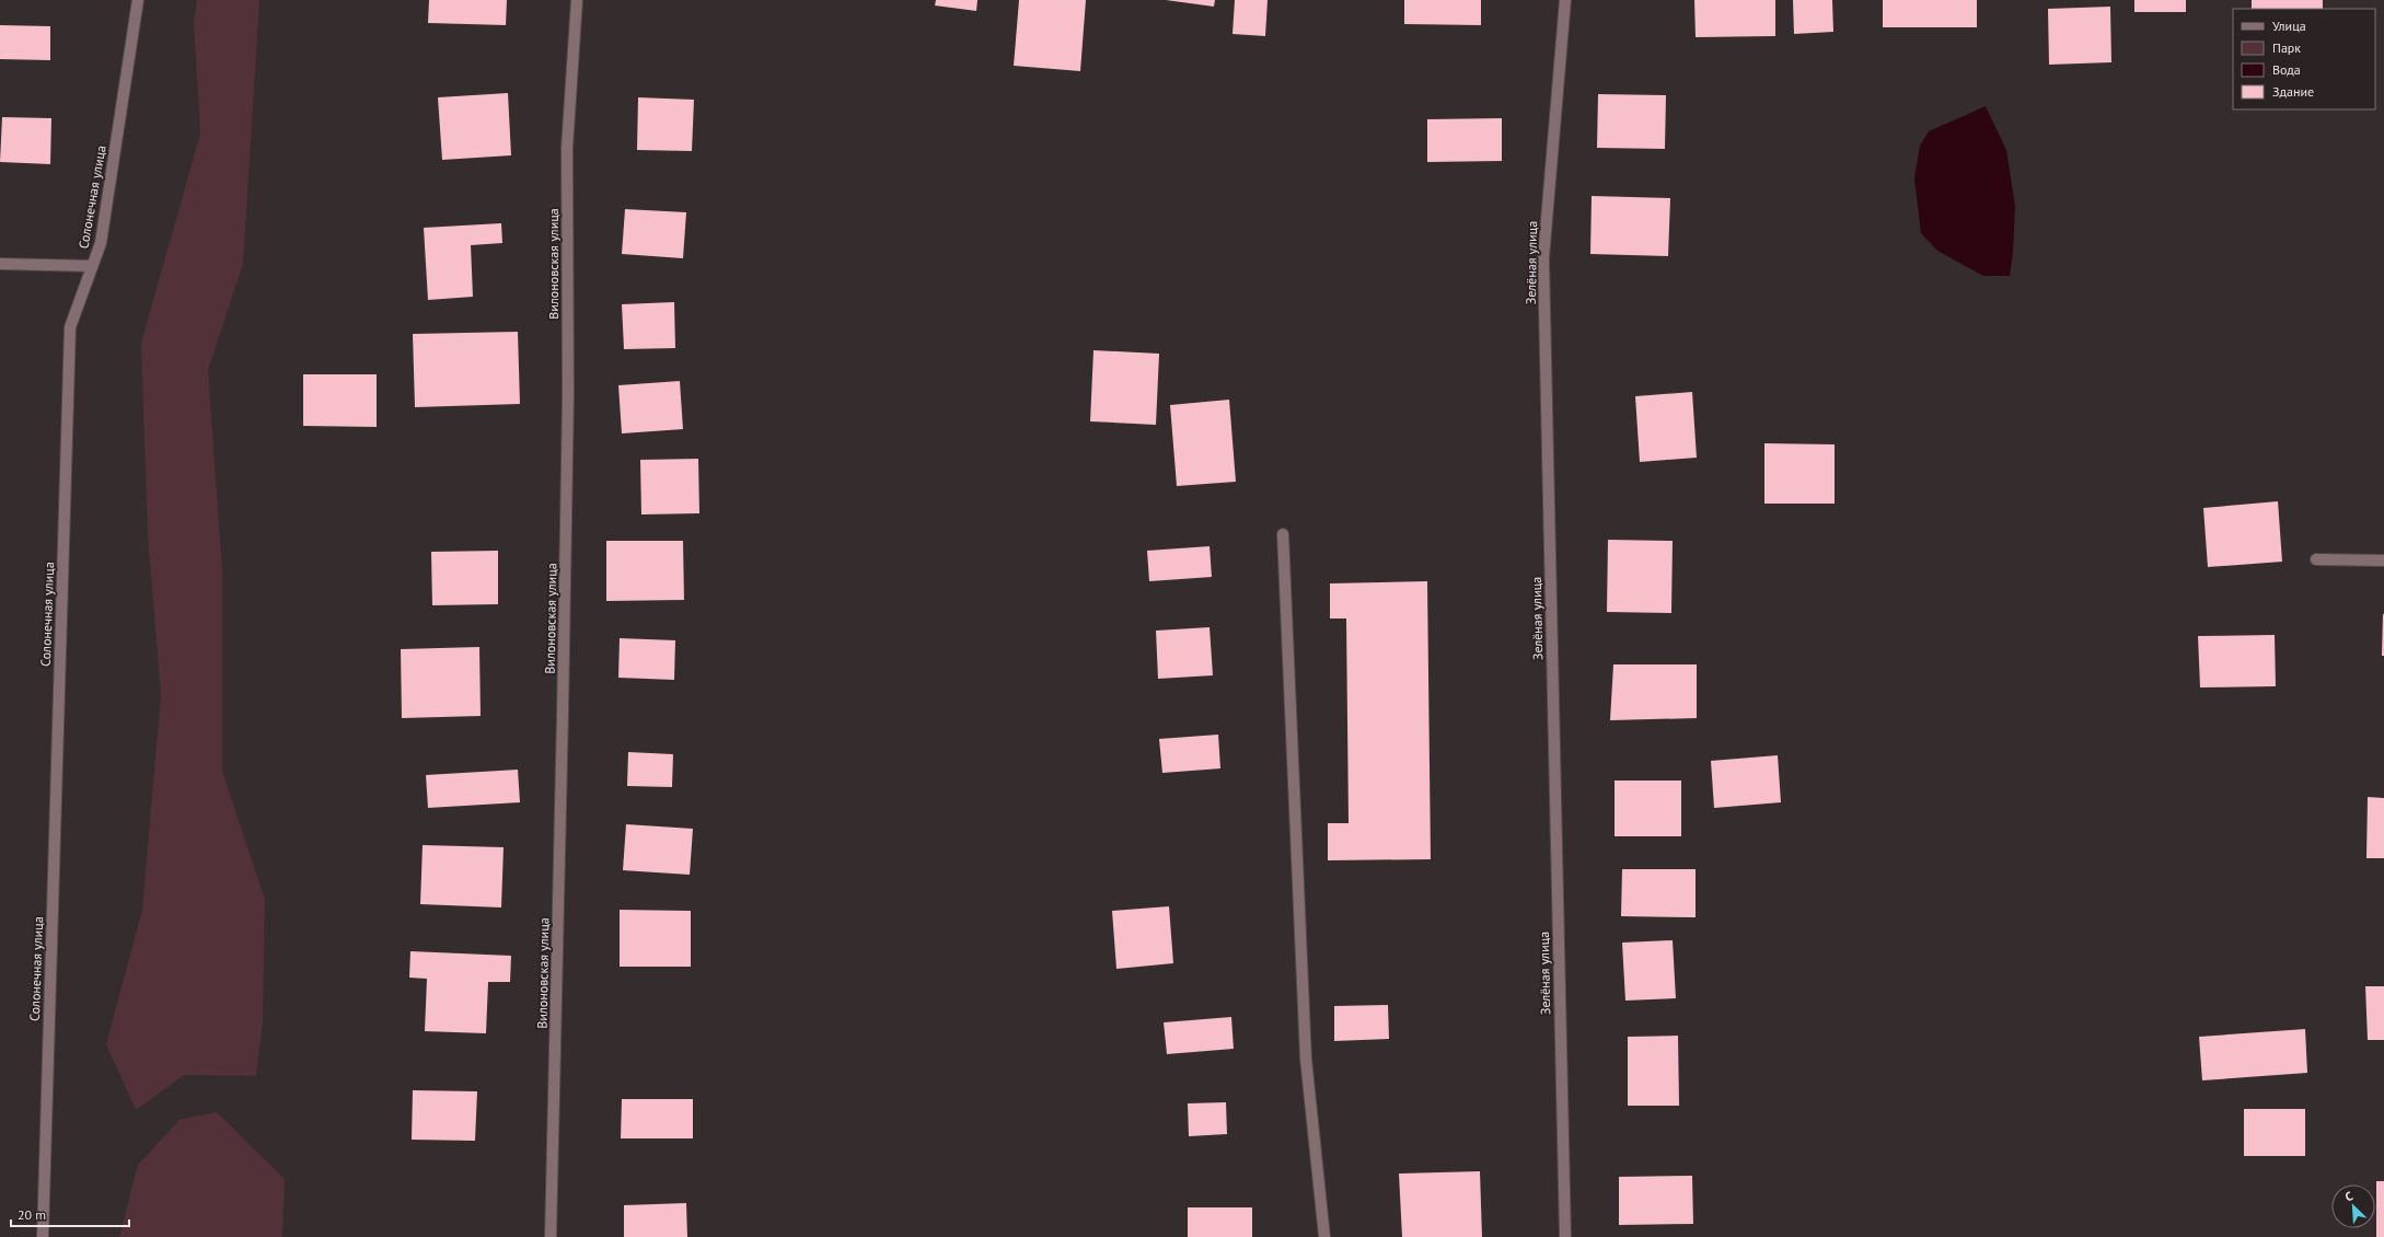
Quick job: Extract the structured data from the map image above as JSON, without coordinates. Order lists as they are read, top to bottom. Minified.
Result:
{"streets":{"street":["Солонечная улица","Зелёная улица","Вилоновская улица"]},"legend":["Улица","Парк","Вода","Здание"],"scale_bar":"20 m","north":"top left"}
